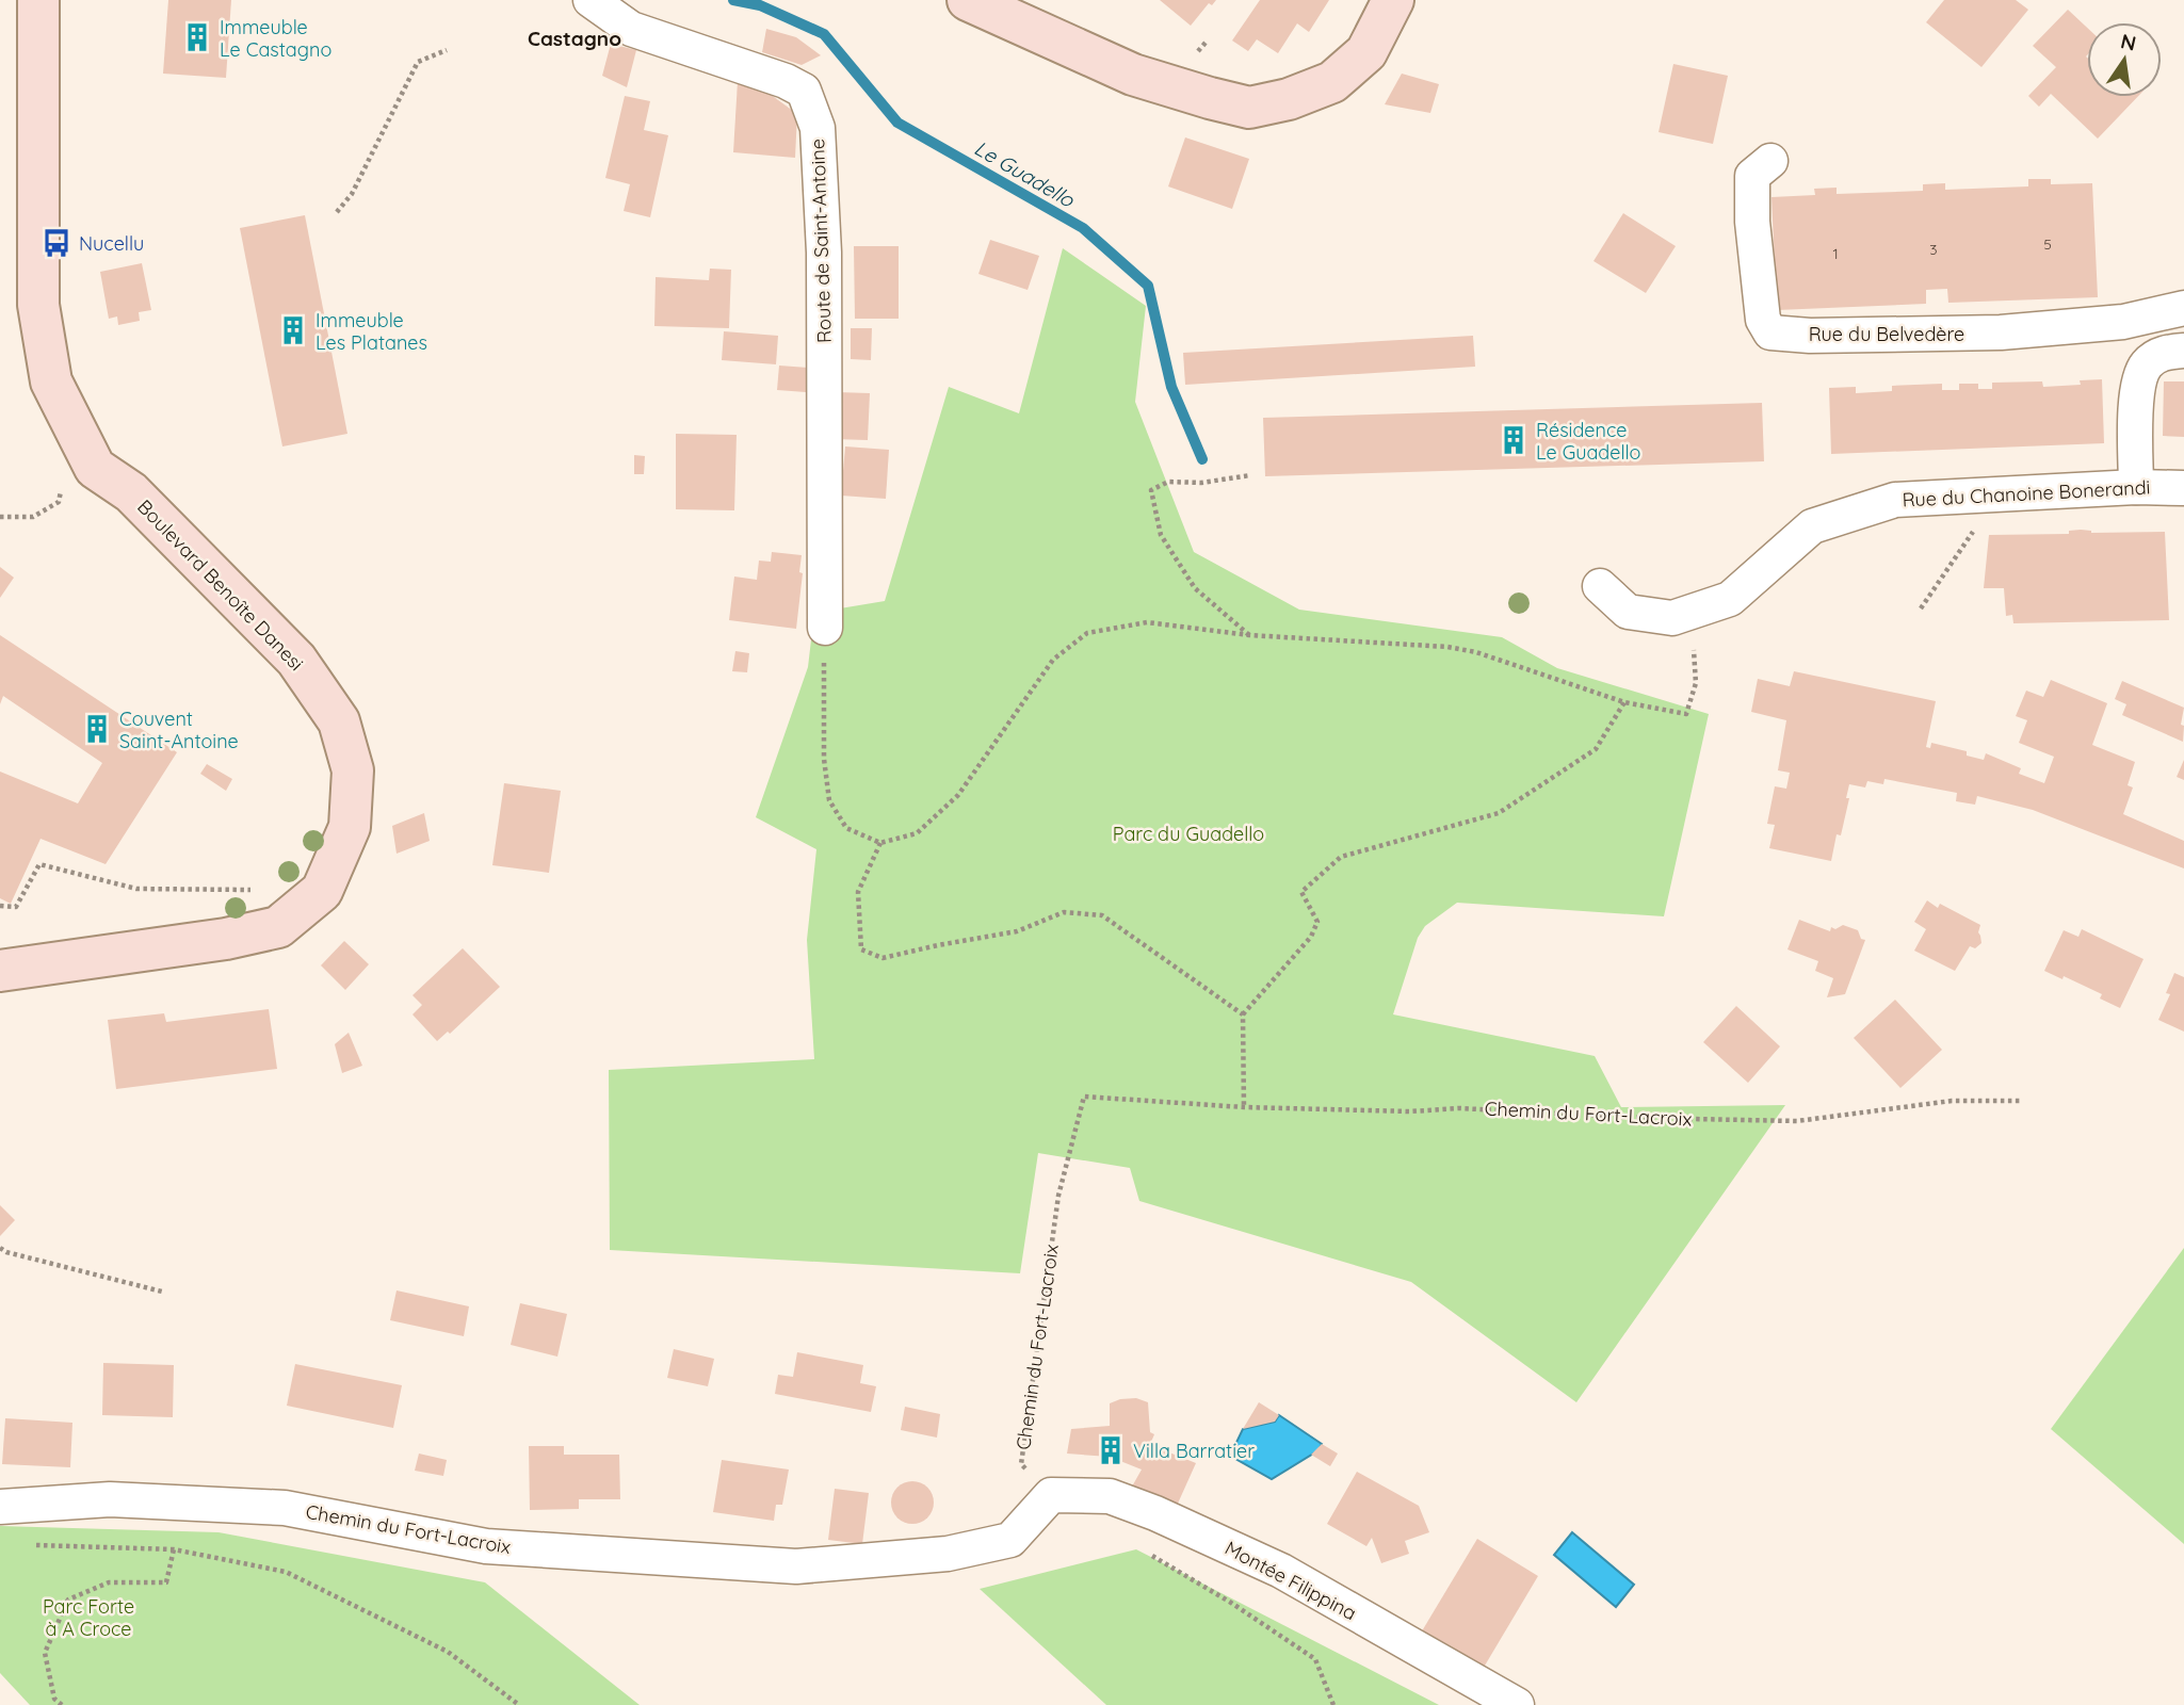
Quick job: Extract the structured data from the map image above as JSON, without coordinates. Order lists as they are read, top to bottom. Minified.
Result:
{"streets":{"main road":["Boulevard Benoîte Danesi"],"street":["Route de Saint-Antoine","Rue du Belvedère","Rue du Chanoine Bonerandi","Chemin du Fort-Lacroix","Montée Filippina"]},"crossings":[["Chemin du Fort-Lacroix","Montée Filippina"]],"districts":["Castagno"],"water":["Le Guadello"],"parks":["Parc du Guadello","Parc Forte à A Croce"],"places":{"building":["Immeuble Le Castagno","Immeuble Les Platanes","Résidence Le Guadello","Couvent Saint-Antoine","Villa Barratier"],"bus stop":["Nucellu"]},"house_numbers":["5","3","1"],"north":"top"}
